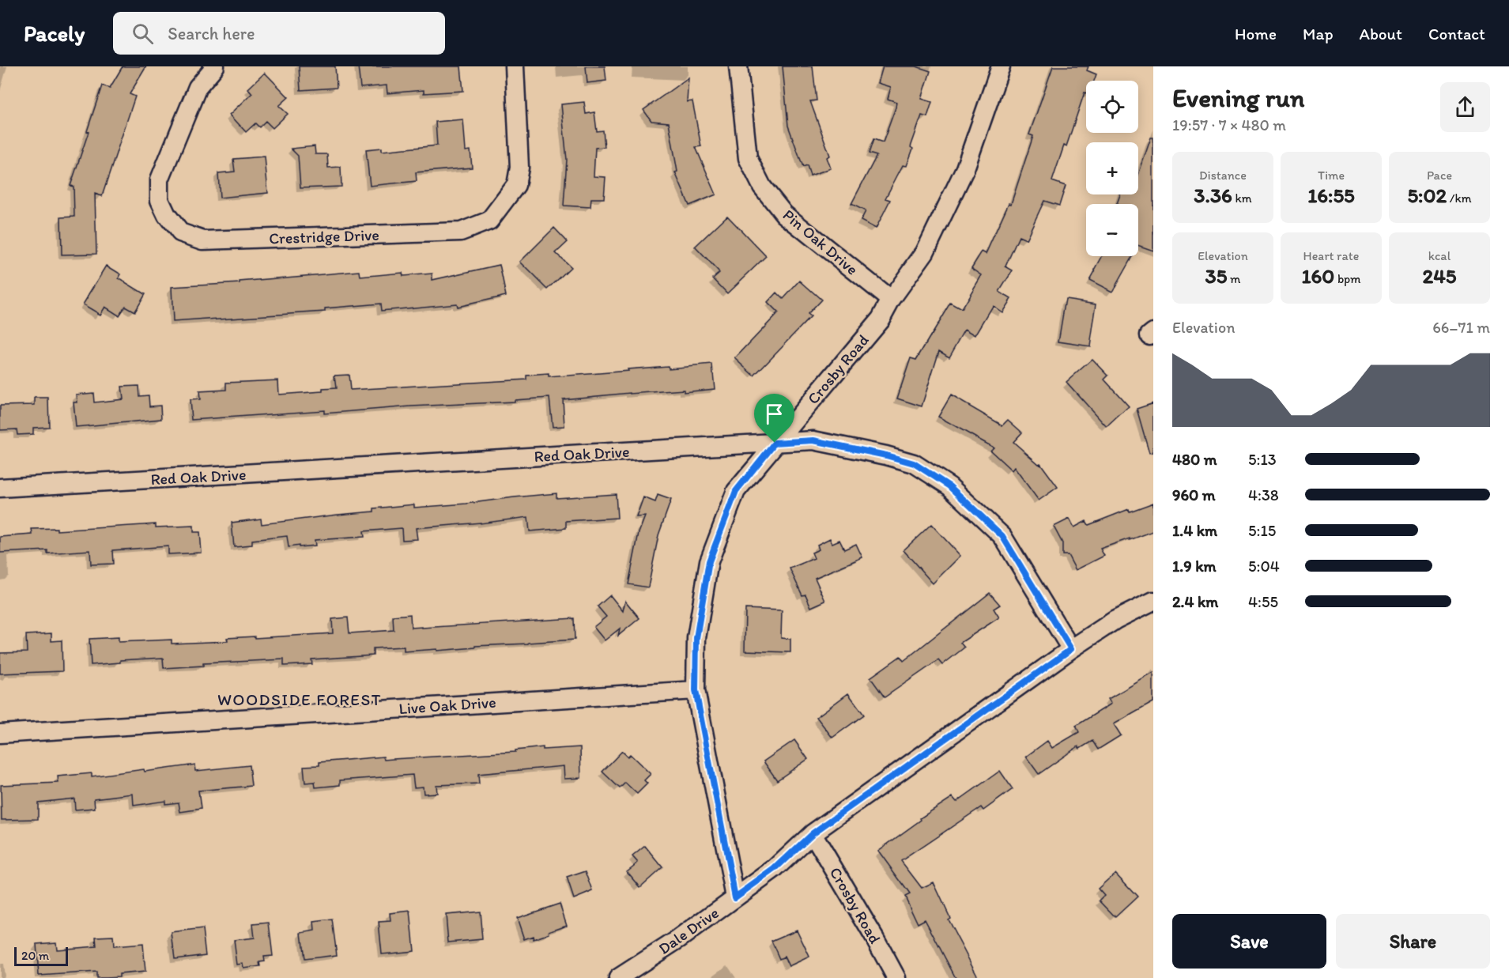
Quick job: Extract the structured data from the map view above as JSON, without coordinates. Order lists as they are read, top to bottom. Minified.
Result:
{"streets":{"street":["Crestridge Drive","Pin Oak Drive","Crosby Road","Red Oak Drive","Live Oak Drive","Dale Drive"]},"crossings":[["Pin Oak Drive","Crosby Road"],["Crosby Road","Red Oak Drive"],["Crosby Road","Live Oak Drive"],["Crosby Road","Dale Drive"],["Red Oak Drive","Dale Drive"]],"districts":["WOODSIDE FOREST"],"scale_bar":"20 m","page":{"header":"Pacely","search":"Search here","nav":["Home","Map","About","Contact"],"heading":["Evening run","19:57 · 7 × 480 m"],"map_buttons":["+","−"],"stats":[["Distance","3.36 km"],["Time","16:55"],["Pace","5:02 /km"],["Elevation","35 m"],["Heart rate","160 bpm"],["kcal","245"]],"chart":["Elevation","66–71 m"],"list":[{"name":"480 m","note":"5:13"},{"name":"960 m","note":"4:38"},{"name":"1.4 km","note":"5:15"},{"name":"1.9 km","note":"5:04"},{"name":"2.4 km","note":"4:55"}],"buttons":["Save","Share"],"scale":"20 m"}}
